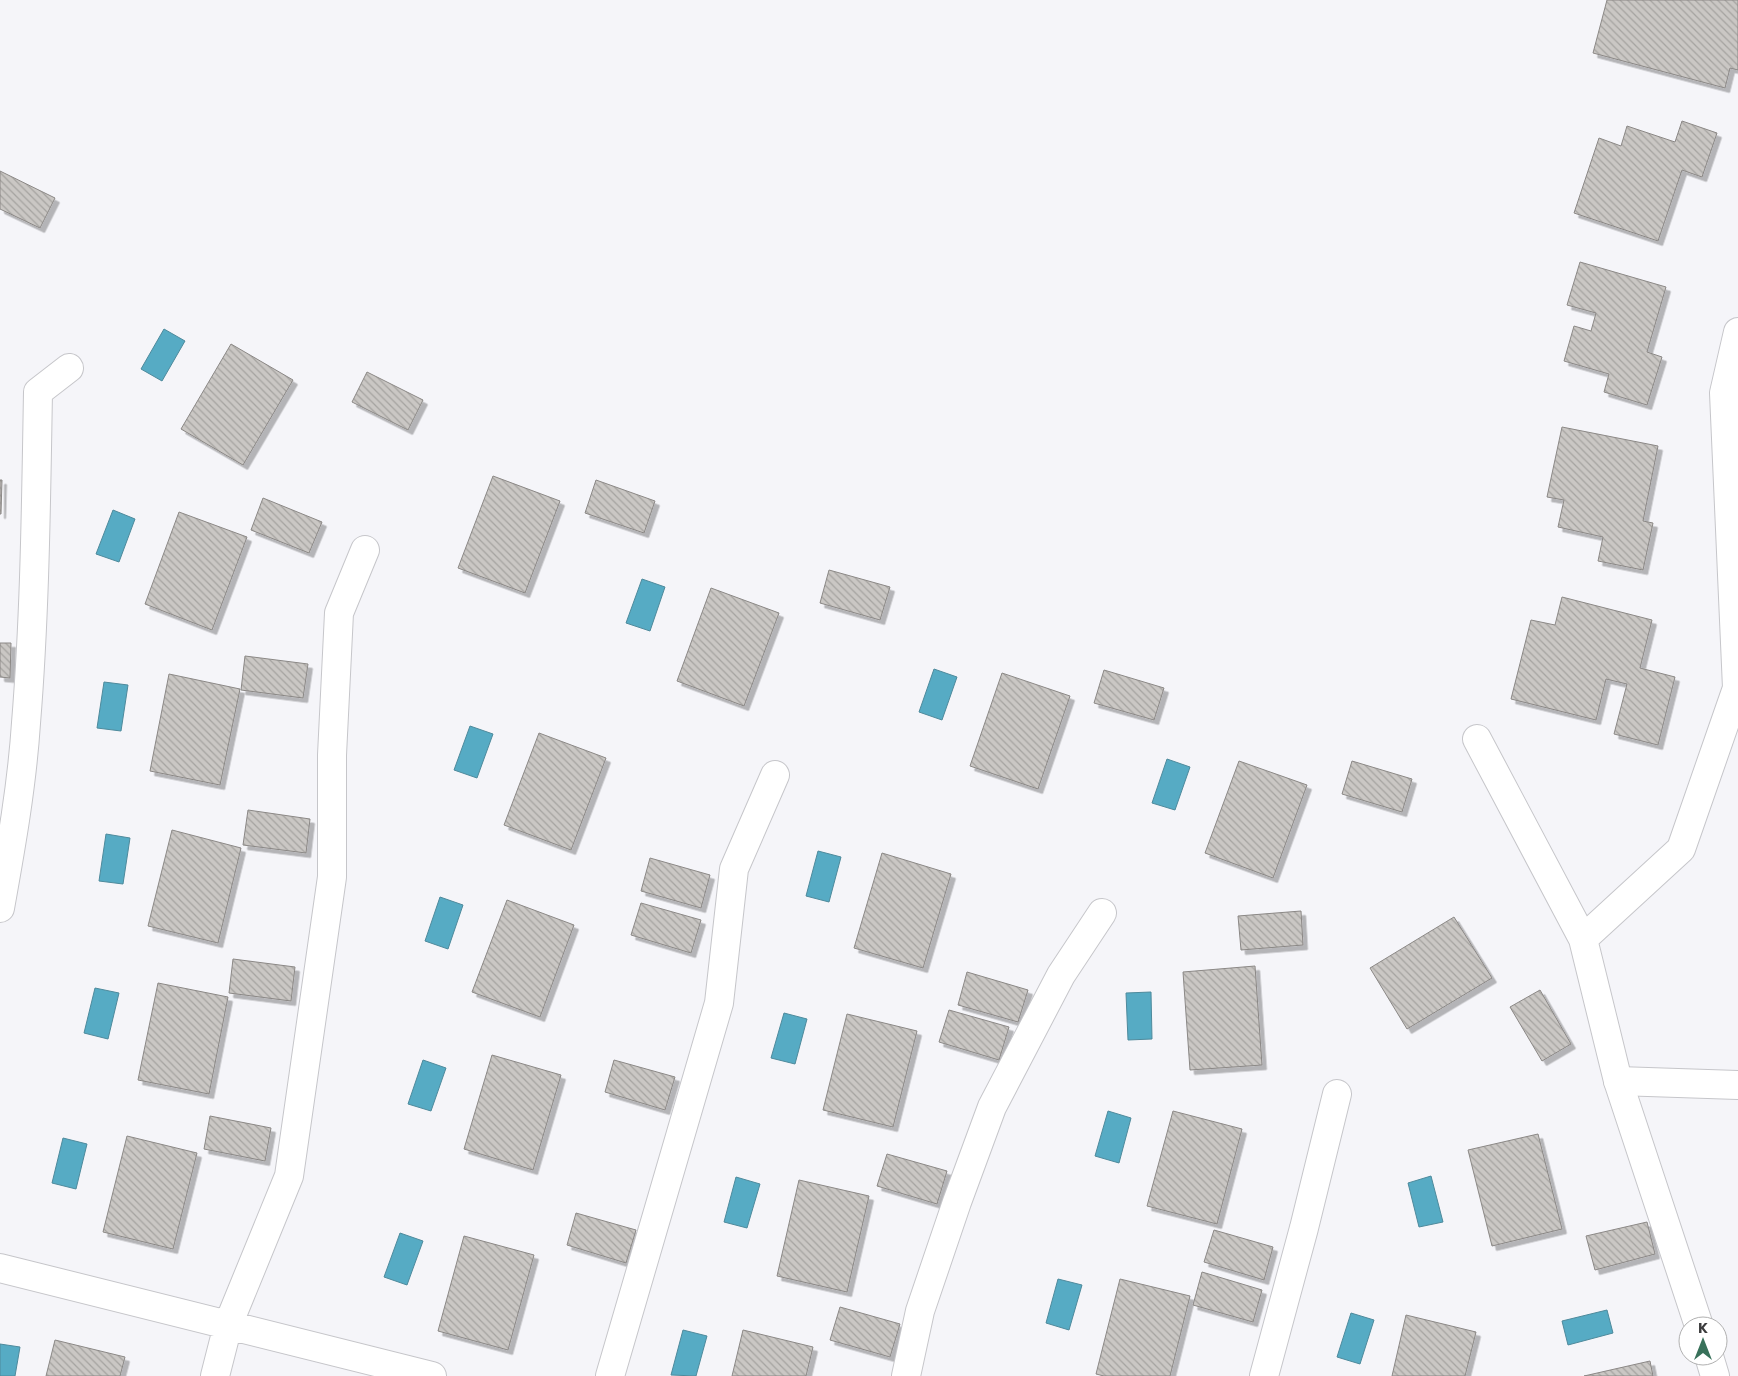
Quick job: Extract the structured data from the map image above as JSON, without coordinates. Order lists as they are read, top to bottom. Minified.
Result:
{"north":"top"}
